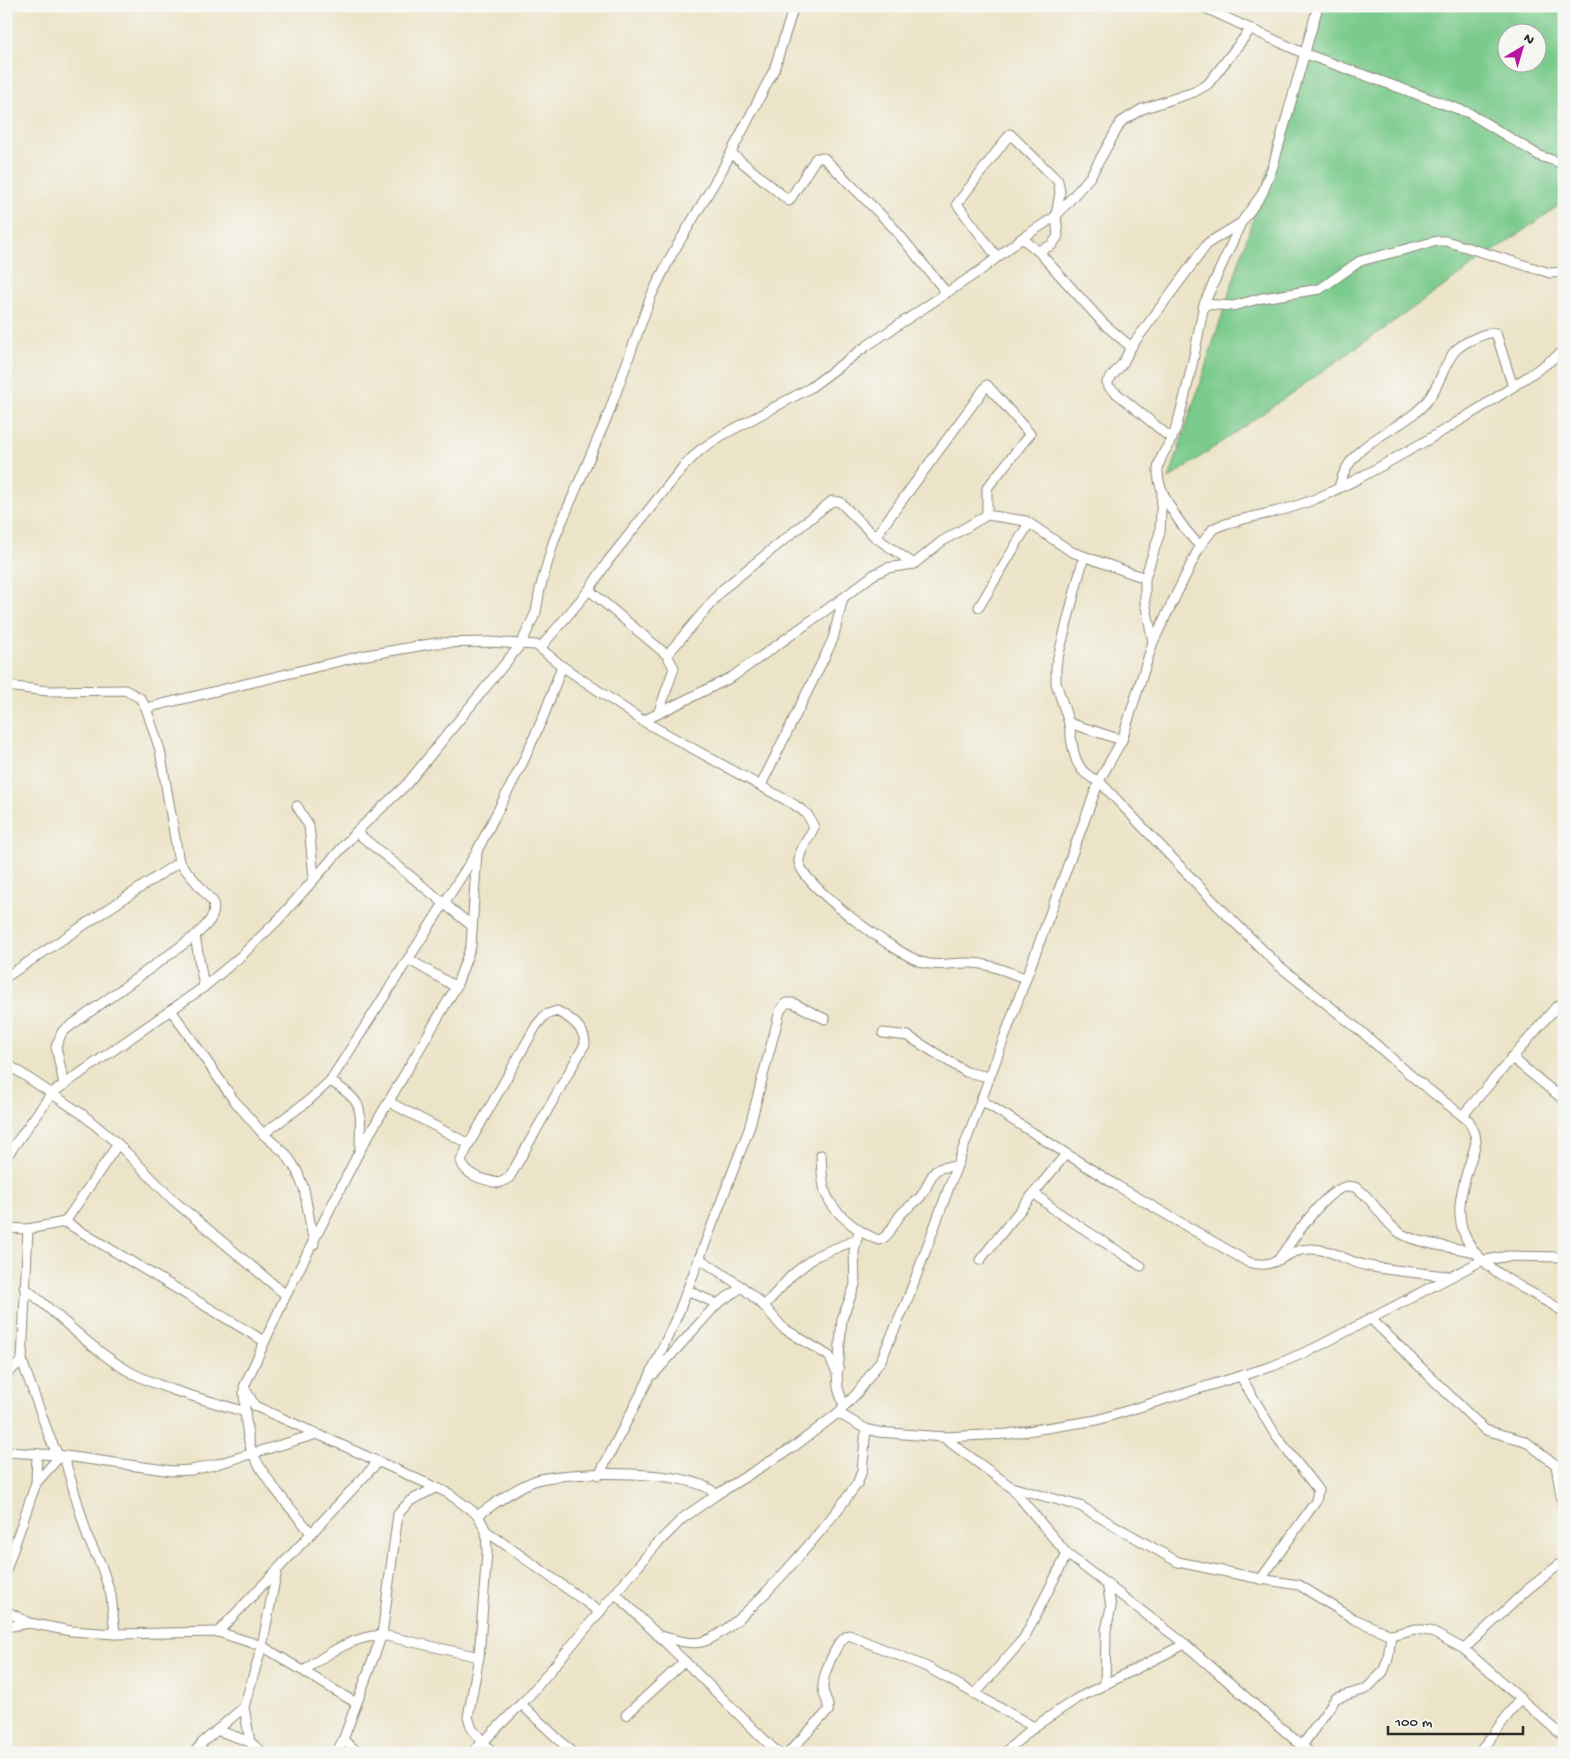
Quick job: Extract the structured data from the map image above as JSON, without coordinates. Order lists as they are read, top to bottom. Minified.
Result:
{"scale_bar":"100 m","north":"top right"}
